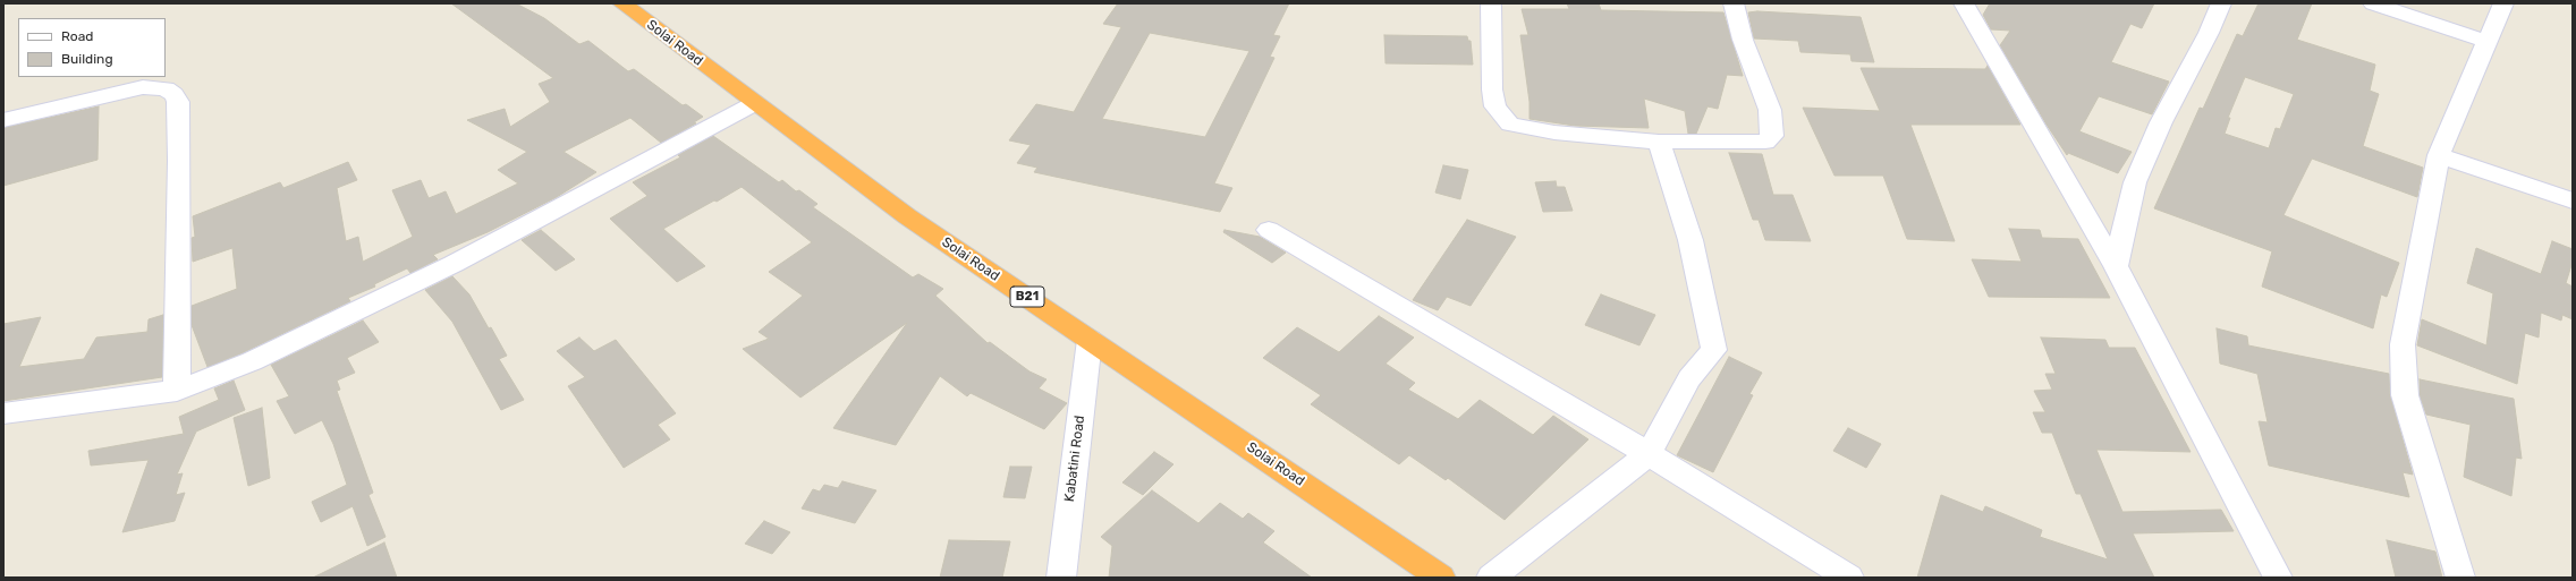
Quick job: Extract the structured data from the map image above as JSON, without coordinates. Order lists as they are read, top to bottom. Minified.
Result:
{"streets":{"highway":["Solai Road","B21"],"street":["Kabatini Road"]},"crossings":[["Solai Road","Kabatini Road"]],"legend":["Road","Building"]}
